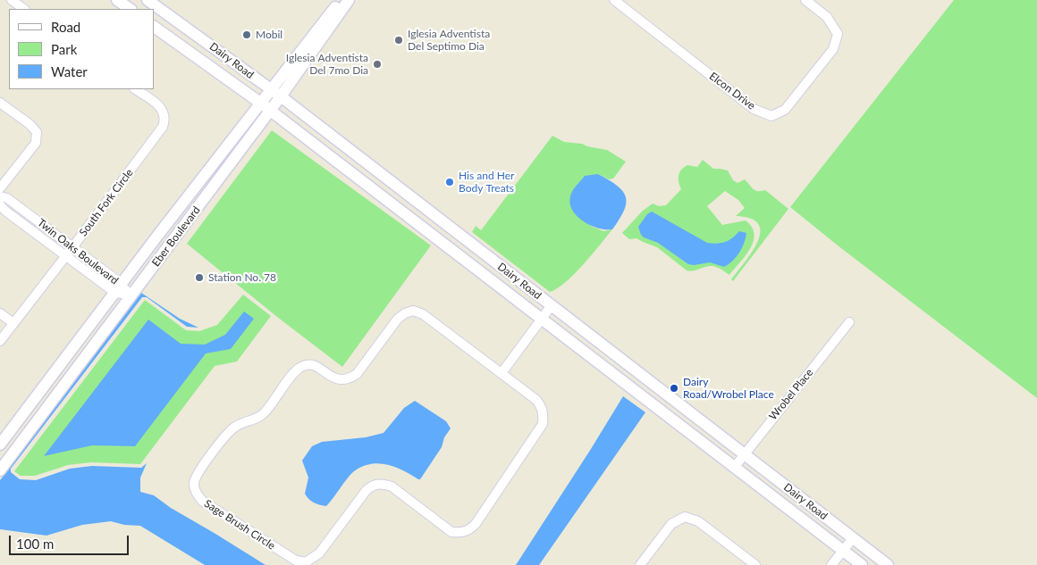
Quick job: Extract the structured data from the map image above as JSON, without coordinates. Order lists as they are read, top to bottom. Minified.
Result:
{"streets":{"street":["Dairy Road","Elcon Drive","South Fork Circle","Eber Boulevard","Twin Oaks Boulevard","Wrobel Place","Sage Brush Circle"]},"crossings":[["Dairy Road","Eber Boulevard"],["Dairy Road","Wrobel Place"],["South Fork Circle","Twin Oaks Boulevard"],["Eber Boulevard","Twin Oaks Boulevard"]],"places":["Mobil","Iglesia Adventista Del Septimo Dia","Iglesia Adventista Del 7mo Dia","His and Her Body Treats","Station No. 78","Dairy Road/Wrobel Place"],"legend":["Road","Park","Water"],"scale_bar":"100 m"}
